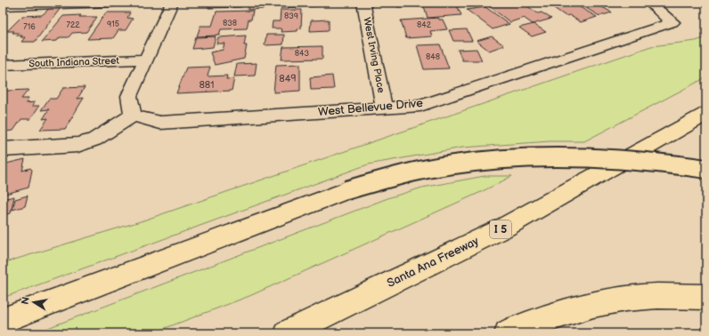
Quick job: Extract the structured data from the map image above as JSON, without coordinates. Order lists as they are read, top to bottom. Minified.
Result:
{"streets":{"highway":["I 5","Santa Ana Freeway"],"street":["West Irving Place","South Indiana Street","West Bellevue Drive"]},"crossings":[["West Irving Place","West Bellevue Drive"]],"house_numbers":["839","838","915","722","842","716","843","848","849","881"],"north":"left"}
